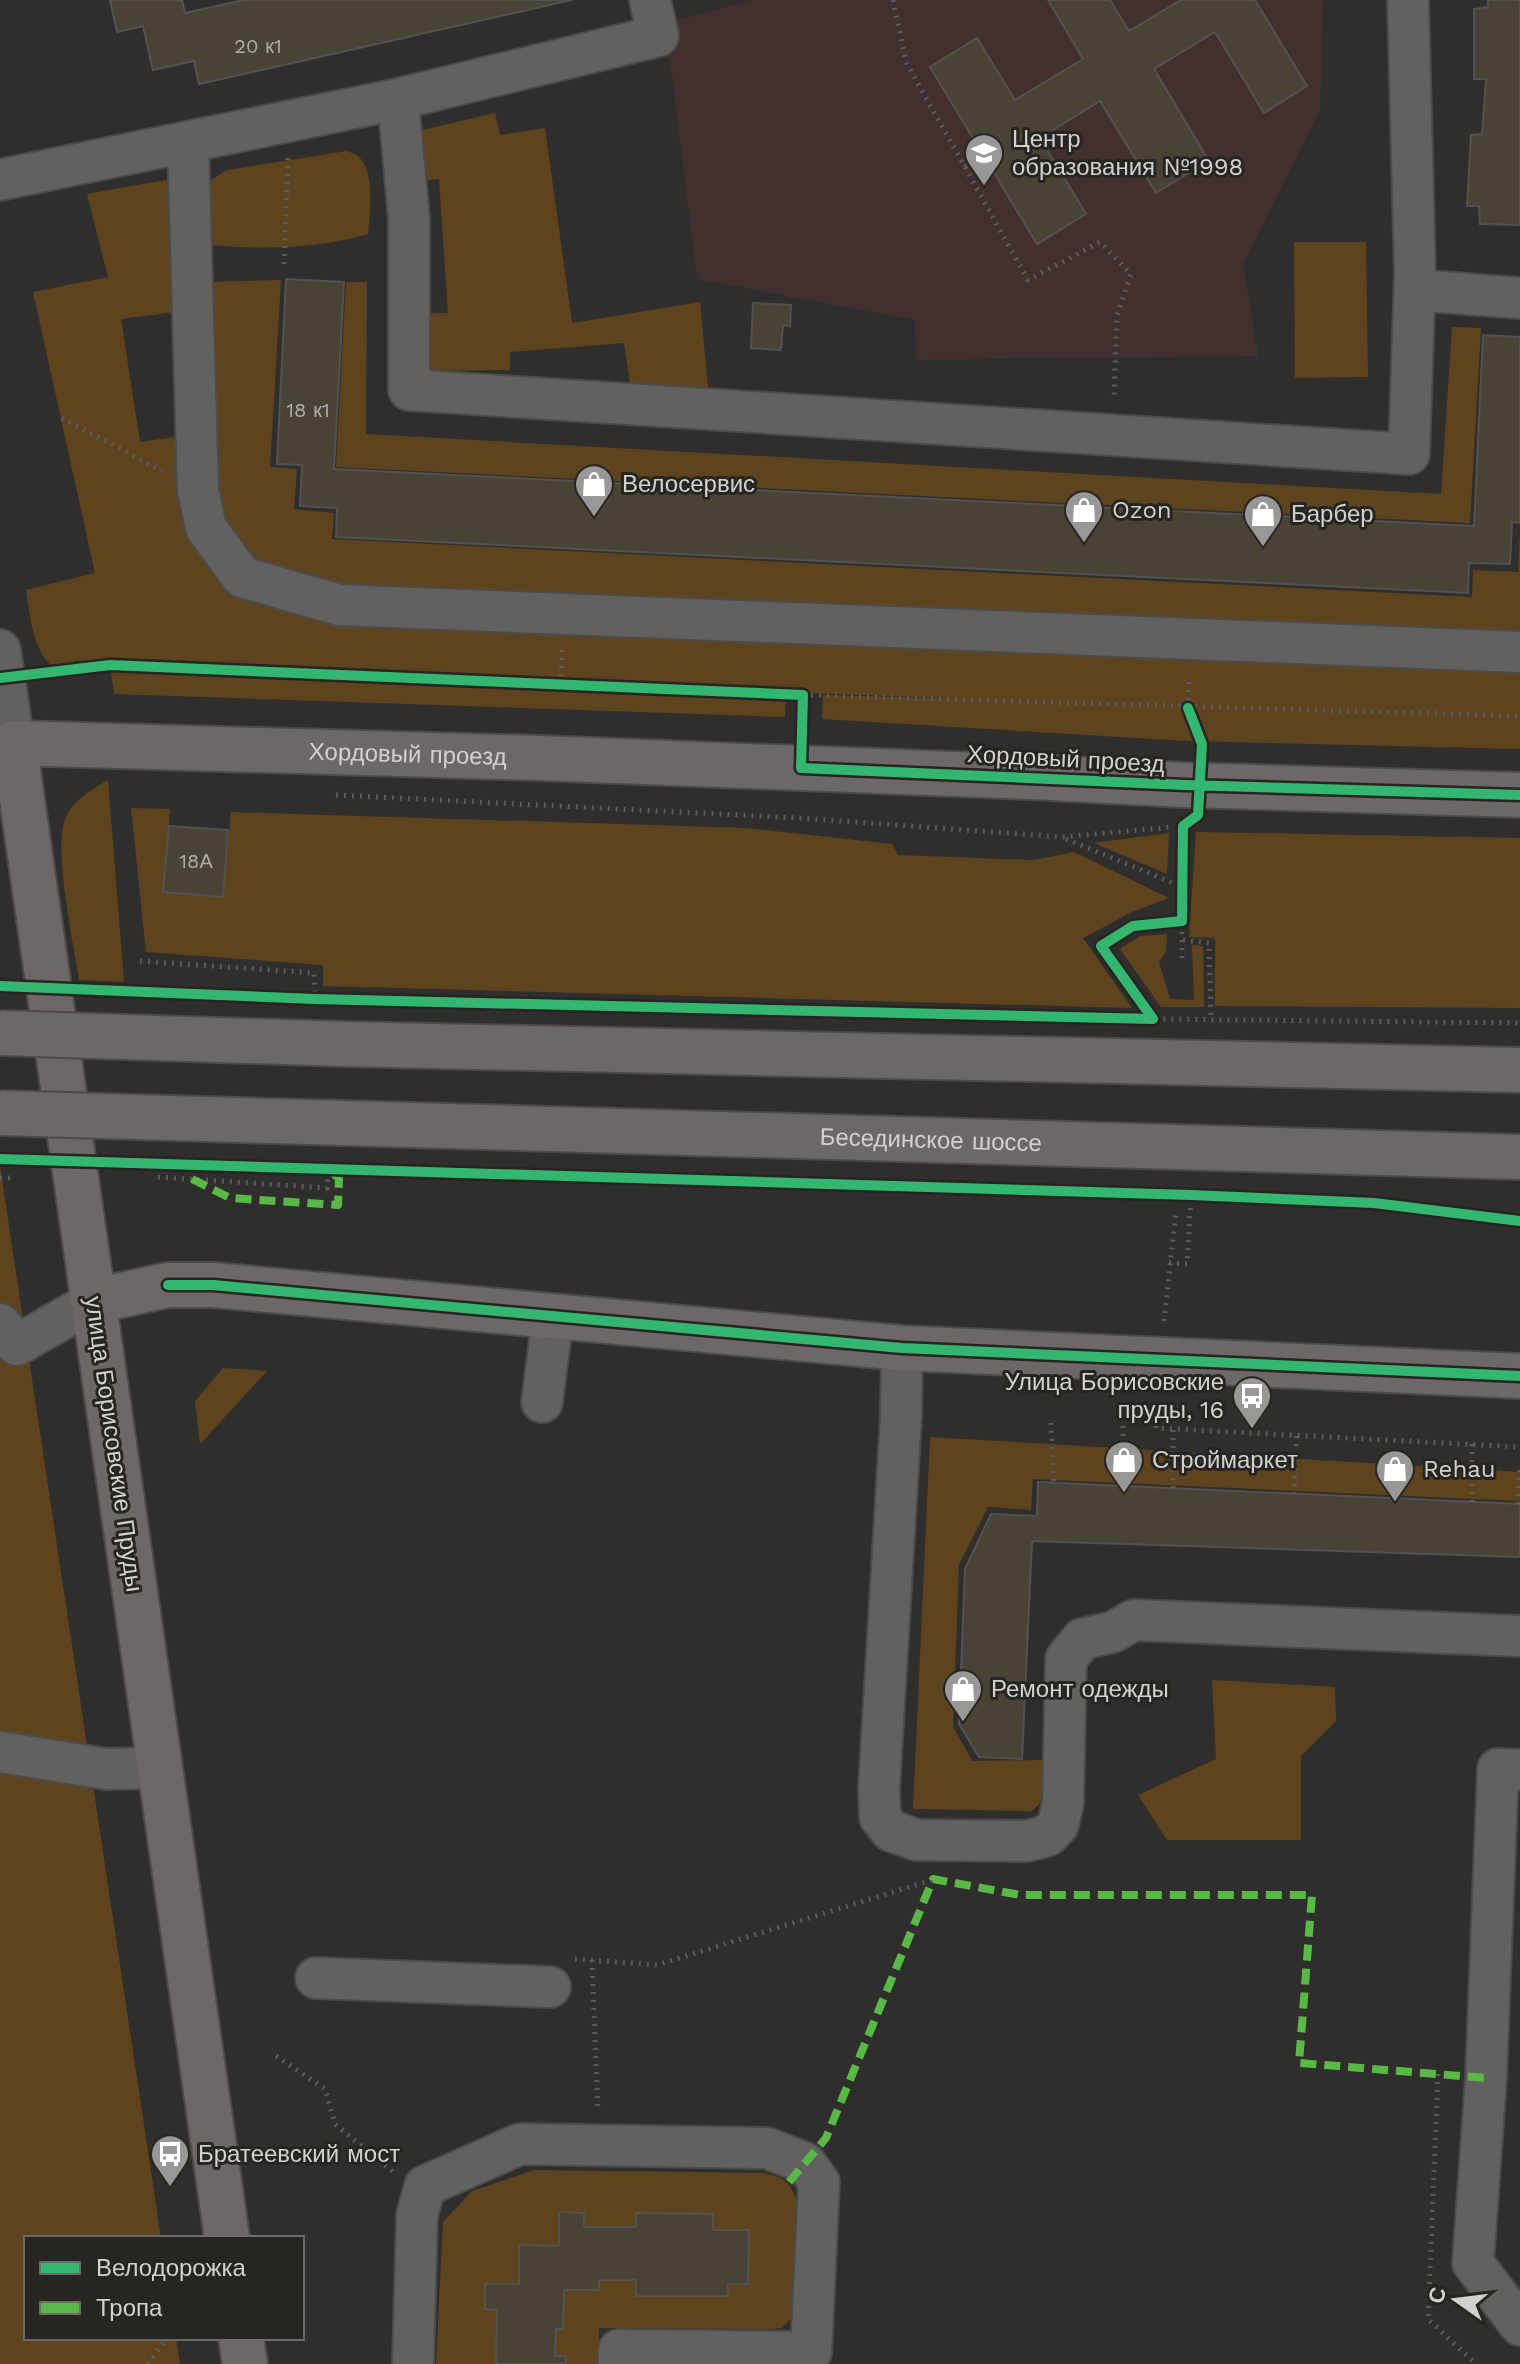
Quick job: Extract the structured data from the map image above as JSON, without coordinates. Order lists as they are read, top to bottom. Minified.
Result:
{"streets":{"main road":["Хордовый проезд","Бесединское шоссе","улица Борисовские Пруды"]},"crossings":[["Хордовый проезд","улица Борисовские Пруды"]],"places":{"school or university":["Центр образования №1998"],"shop":["Велосервис","Ozon","Барбер","Строймаркет","Rehau","Ремонт одежды"],"bus stop":["Улица Борисовские пруды, 16","Братеевский мост"]},"house_numbers":["20 к1","18 к1","18А"],"legend":["Велодорожка","Тропа"],"north":"left"}
